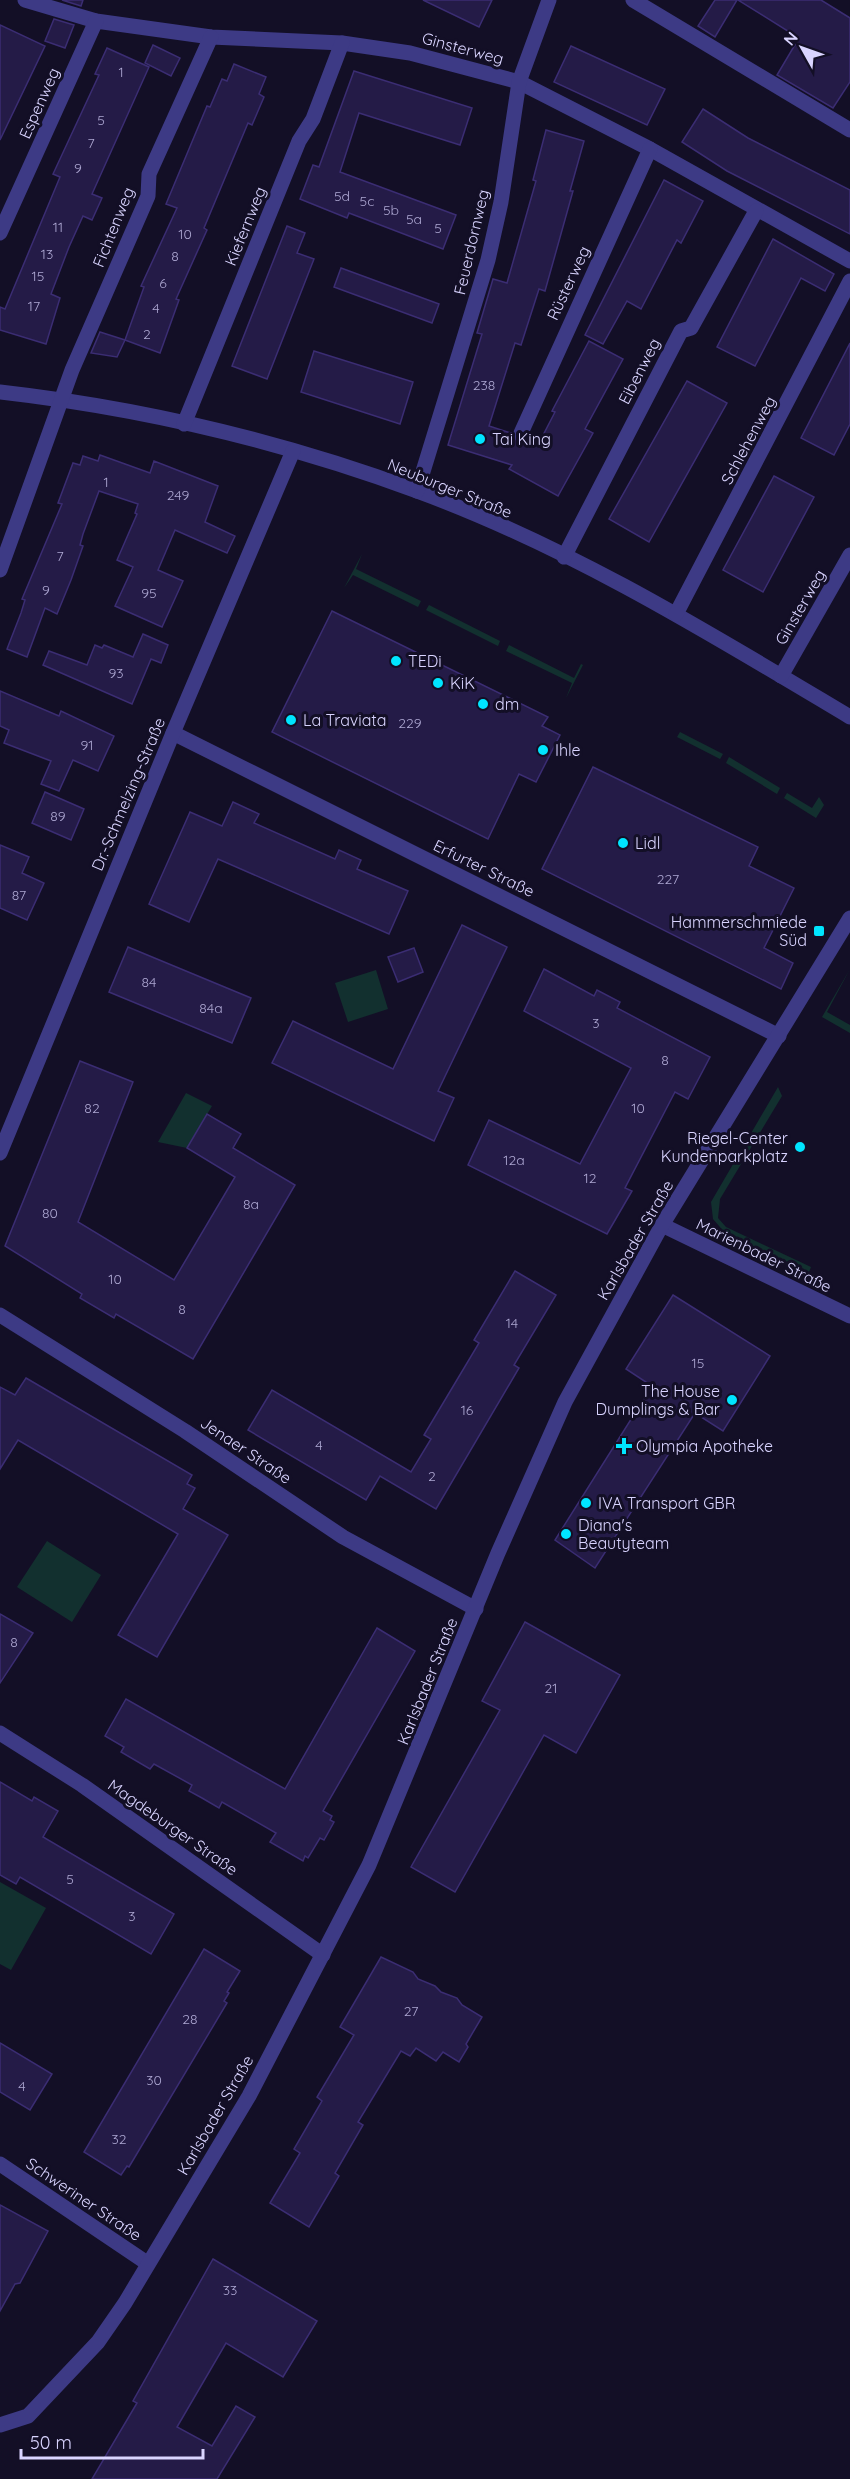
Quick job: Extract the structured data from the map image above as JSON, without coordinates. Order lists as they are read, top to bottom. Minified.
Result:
{"streets":{"street":["Ginsterweg","Espenweg","Kiefernweg","Fichtenweg","Feuerdornweg","Rüsterweg","Eibenweg","Schlehenweg","Neuburger Straße","Dr.-Schmelzing-Straße","Erfurter Straße","Karlsbader Straße","Marienbader Straße","Jenaer Straße","Magdeburger Straße","Schweriner Straße"]},"crossings":[["Ginsterweg","Espenweg"],["Ginsterweg","Kiefernweg"],["Ginsterweg","Fichtenweg"],["Ginsterweg","Feuerdornweg"],["Ginsterweg","Rüsterweg"],["Ginsterweg","Eibenweg"],["Ginsterweg","Neuburger Straße"],["Kiefernweg","Neuburger Straße"],["Fichtenweg","Neuburger Straße"],["Feuerdornweg","Neuburger Straße"],["Eibenweg","Neuburger Straße"],["Schlehenweg","Neuburger Straße"],["Neuburger Straße","Dr.-Schmelzing-Straße"],["Dr.-Schmelzing-Straße","Erfurter Straße"],["Erfurter Straße","Karlsbader Straße"],["Karlsbader Straße","Marienbader Straße"],["Karlsbader Straße","Jenaer Straße"],["Karlsbader Straße","Magdeburger Straße"],["Karlsbader Straße","Schweriner Straße"]],"places":{"other":["Tai King","TEDi","KiK","dm","La Traviata","Ihle","Lidl","Riegel-Center Kundenparkplatz","The House Dumplings & Bar","IVA Transport GBR","Diana's Beautyteam"],"transit":["Hammerschmiede Süd"],"health":["Olympia Apotheke"]},"house_numbers":["1","5","7","9","5d","5c","5b","5a","11","5","10","13","8","15","6","17","4","2","238","1","249","7","9","95","93","229","91","89","227","87","84","84a","3","8","82","10","12a","12","8a","80","10","8","14","15","16","4","2","8","21","5","3","27","28","30","4","32","33"],"scale_bar":"50 m","north":"top left"}
